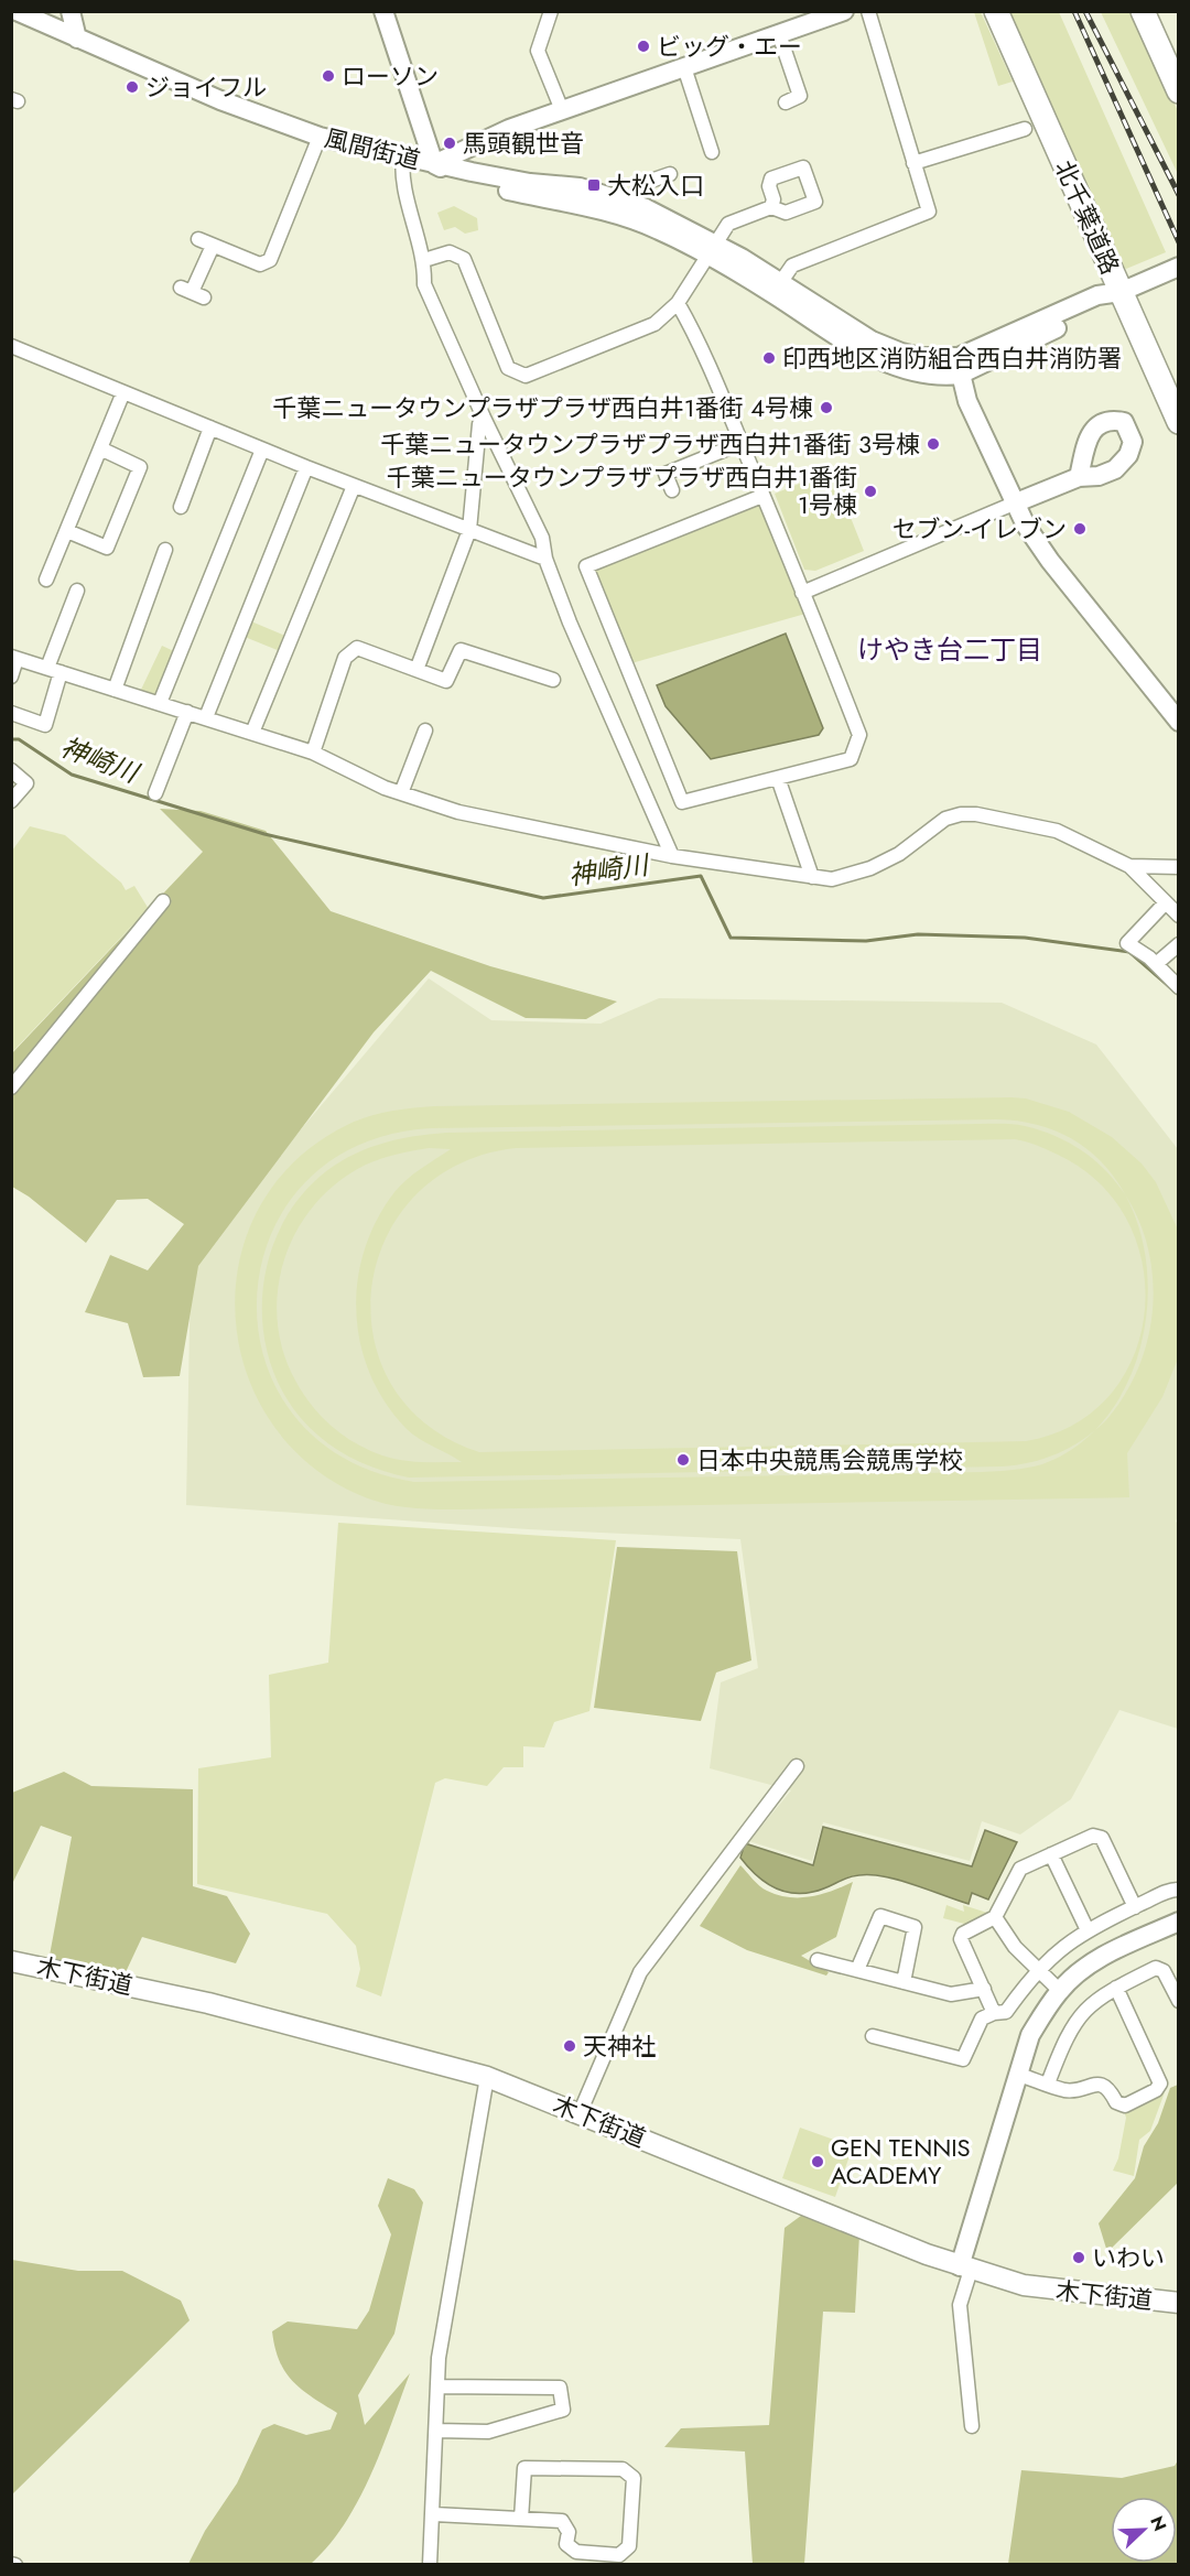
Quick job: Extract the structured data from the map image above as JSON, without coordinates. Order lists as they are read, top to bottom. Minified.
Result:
{"streets":{"highway":["北千葉道路"],"main road":["木下街道"],"street":["風間街道"]},"districts":["けやき台二丁目"],"water":["神崎川"],"places":{"other":["ビッグ・エー","ローソン","ジョイフル","馬頭観世音","印西地区消防組合西白井消防署","千葉ニュータウンプラザプラザ西白井1番街 4号棟","千葉ニュータウンプラザプラザ西白井1番街 3号棟","千葉ニュータウンプラザプラザ西白井1番街 1号棟","セブン-イレブン","日本中央競馬会競馬学校","天神社","GEN TENNIS ACADEMY","いわい"],"transit":["大松入口"]},"north":"top right"}
